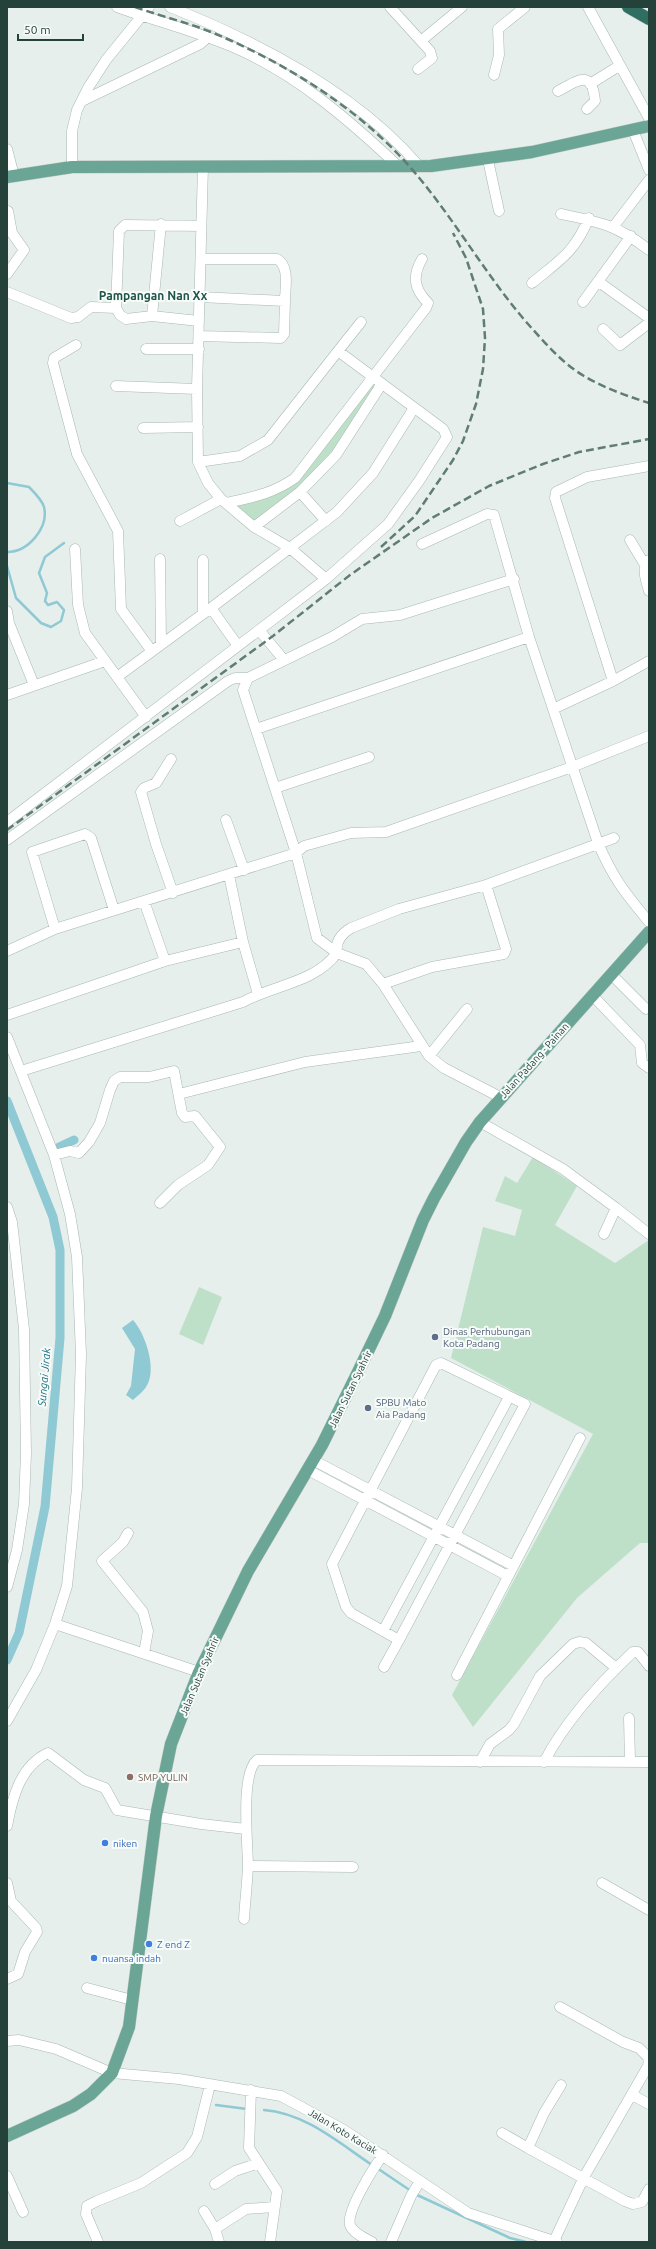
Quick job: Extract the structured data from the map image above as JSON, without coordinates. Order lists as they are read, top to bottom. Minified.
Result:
{"streets":{"main road":["Jalan Padang - Painan","Jalan Sutan Syahrir"],"street":["Jalan Koto Kaciak"]},"crossings":[["Jalan Padang - Painan","Jalan Sutan Syahrir"],["Jalan Sutan Syahrir","Jalan Koto Kaciak"]],"districts":["Pampangan Nan Xx"],"water":["Sungai Jirak"],"places":["Dinas Perhubungan Kota Padang","SPBU Mato Aia Padang","SMP YULIN","niken","Z end Z","nuansa indah"],"scale_bar":"50 m"}
